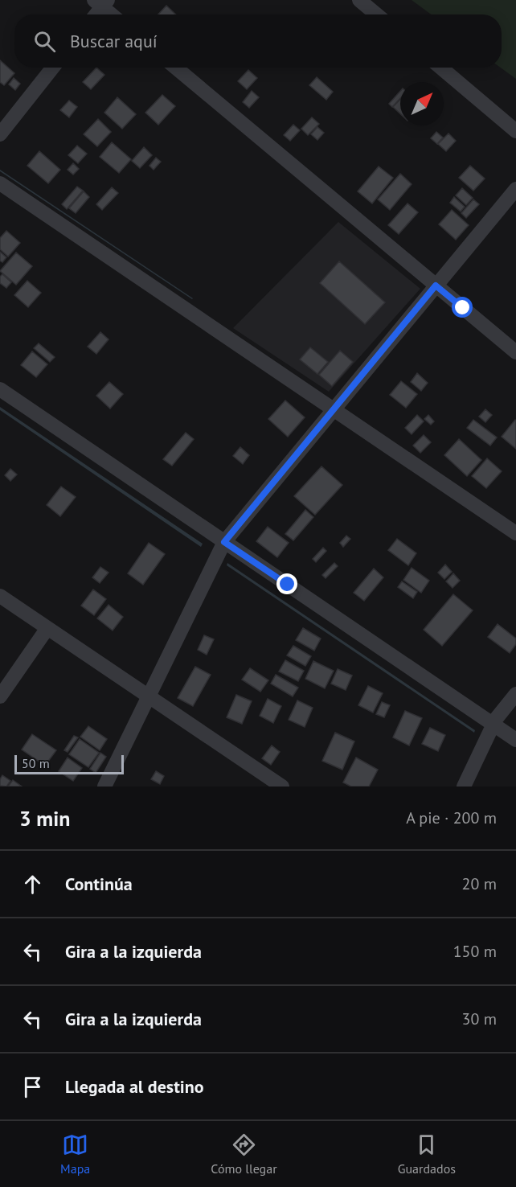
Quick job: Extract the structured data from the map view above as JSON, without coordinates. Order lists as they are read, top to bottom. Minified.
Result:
{"scale_bar":"50 m","north":"top right","page":{"search":"Buscar aquí","scale":"50 m","heading":["3 min","A pie · 200 m"],"list":[["Continúa","20 m"],["Gira a la izquierda","150 m"],["Gira a la izquierda","30 m"],"Llegada al destino"],"nav":["Mapa","Cómo llegar","Guardados"]}}
